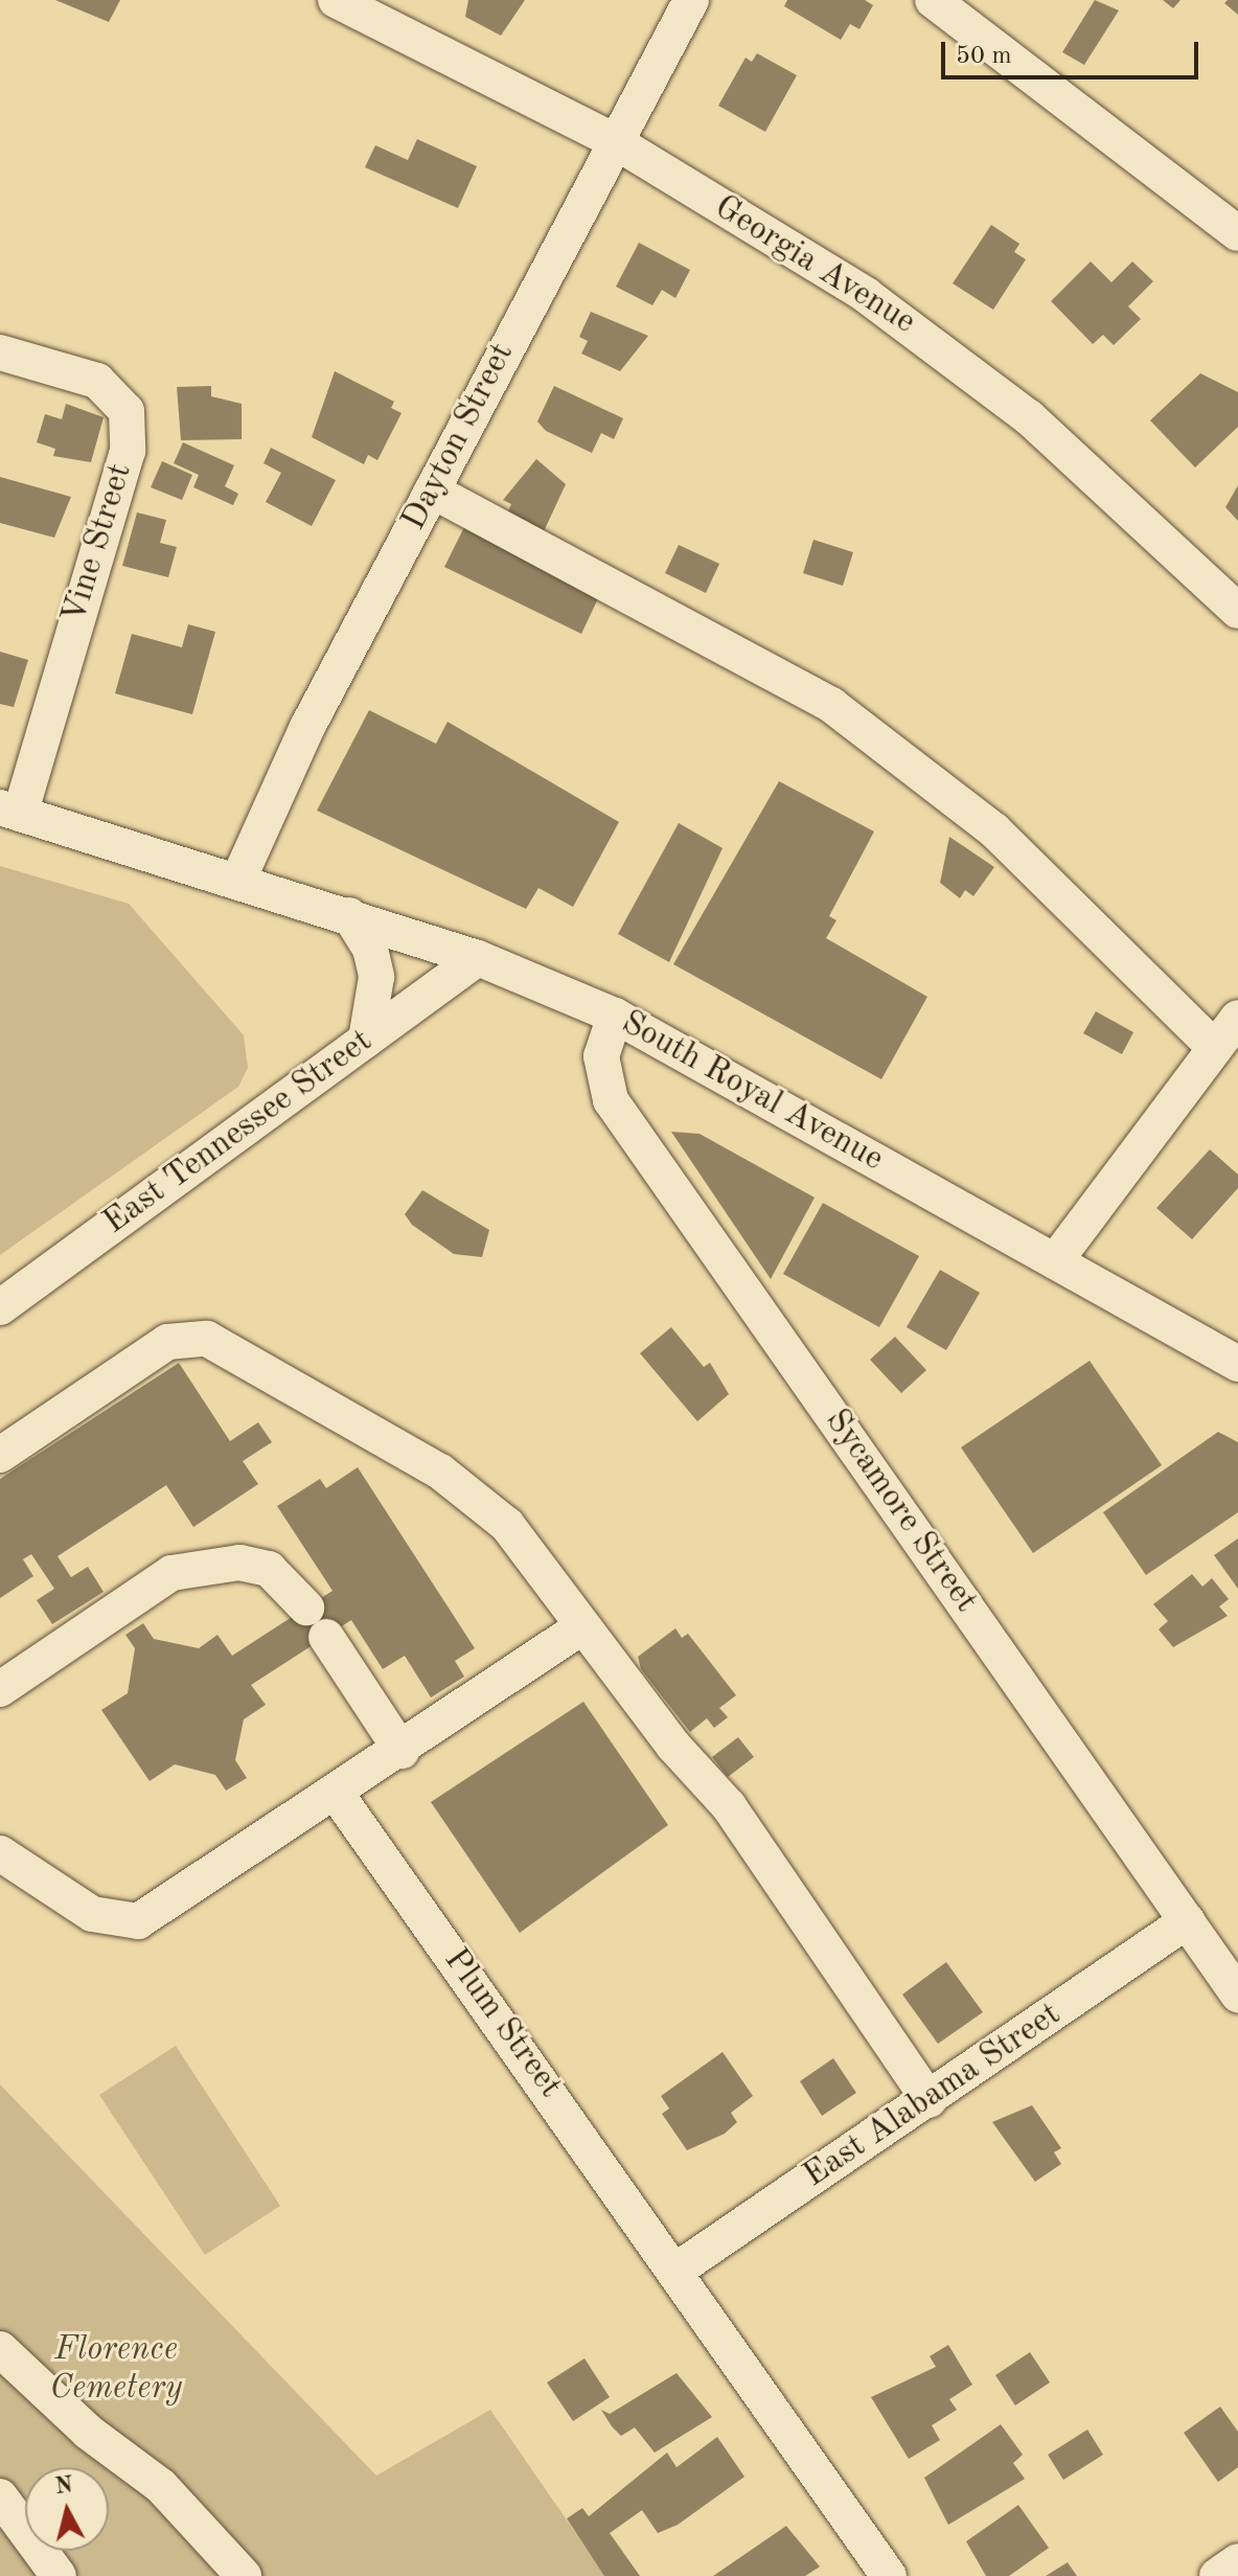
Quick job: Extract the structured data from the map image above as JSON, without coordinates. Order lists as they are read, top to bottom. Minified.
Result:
{"streets":{"street":["Georgia Avenue","Dayton Street","Vine Street","South Royal Avenue","East Tennessee Street","Sycamore Street","Plum Street","East Alabama Street"]},"crossings":[["Georgia Avenue","Dayton Street"],["Dayton Street","South Royal Avenue"],["Vine Street","South Royal Avenue"],["South Royal Avenue","East Tennessee Street"],["South Royal Avenue","Sycamore Street"],["Sycamore Street","East Alabama Street"],["Plum Street","East Alabama Street"]],"parks":["Florence Cemetery"],"scale_bar":"50 m","north":"top"}
